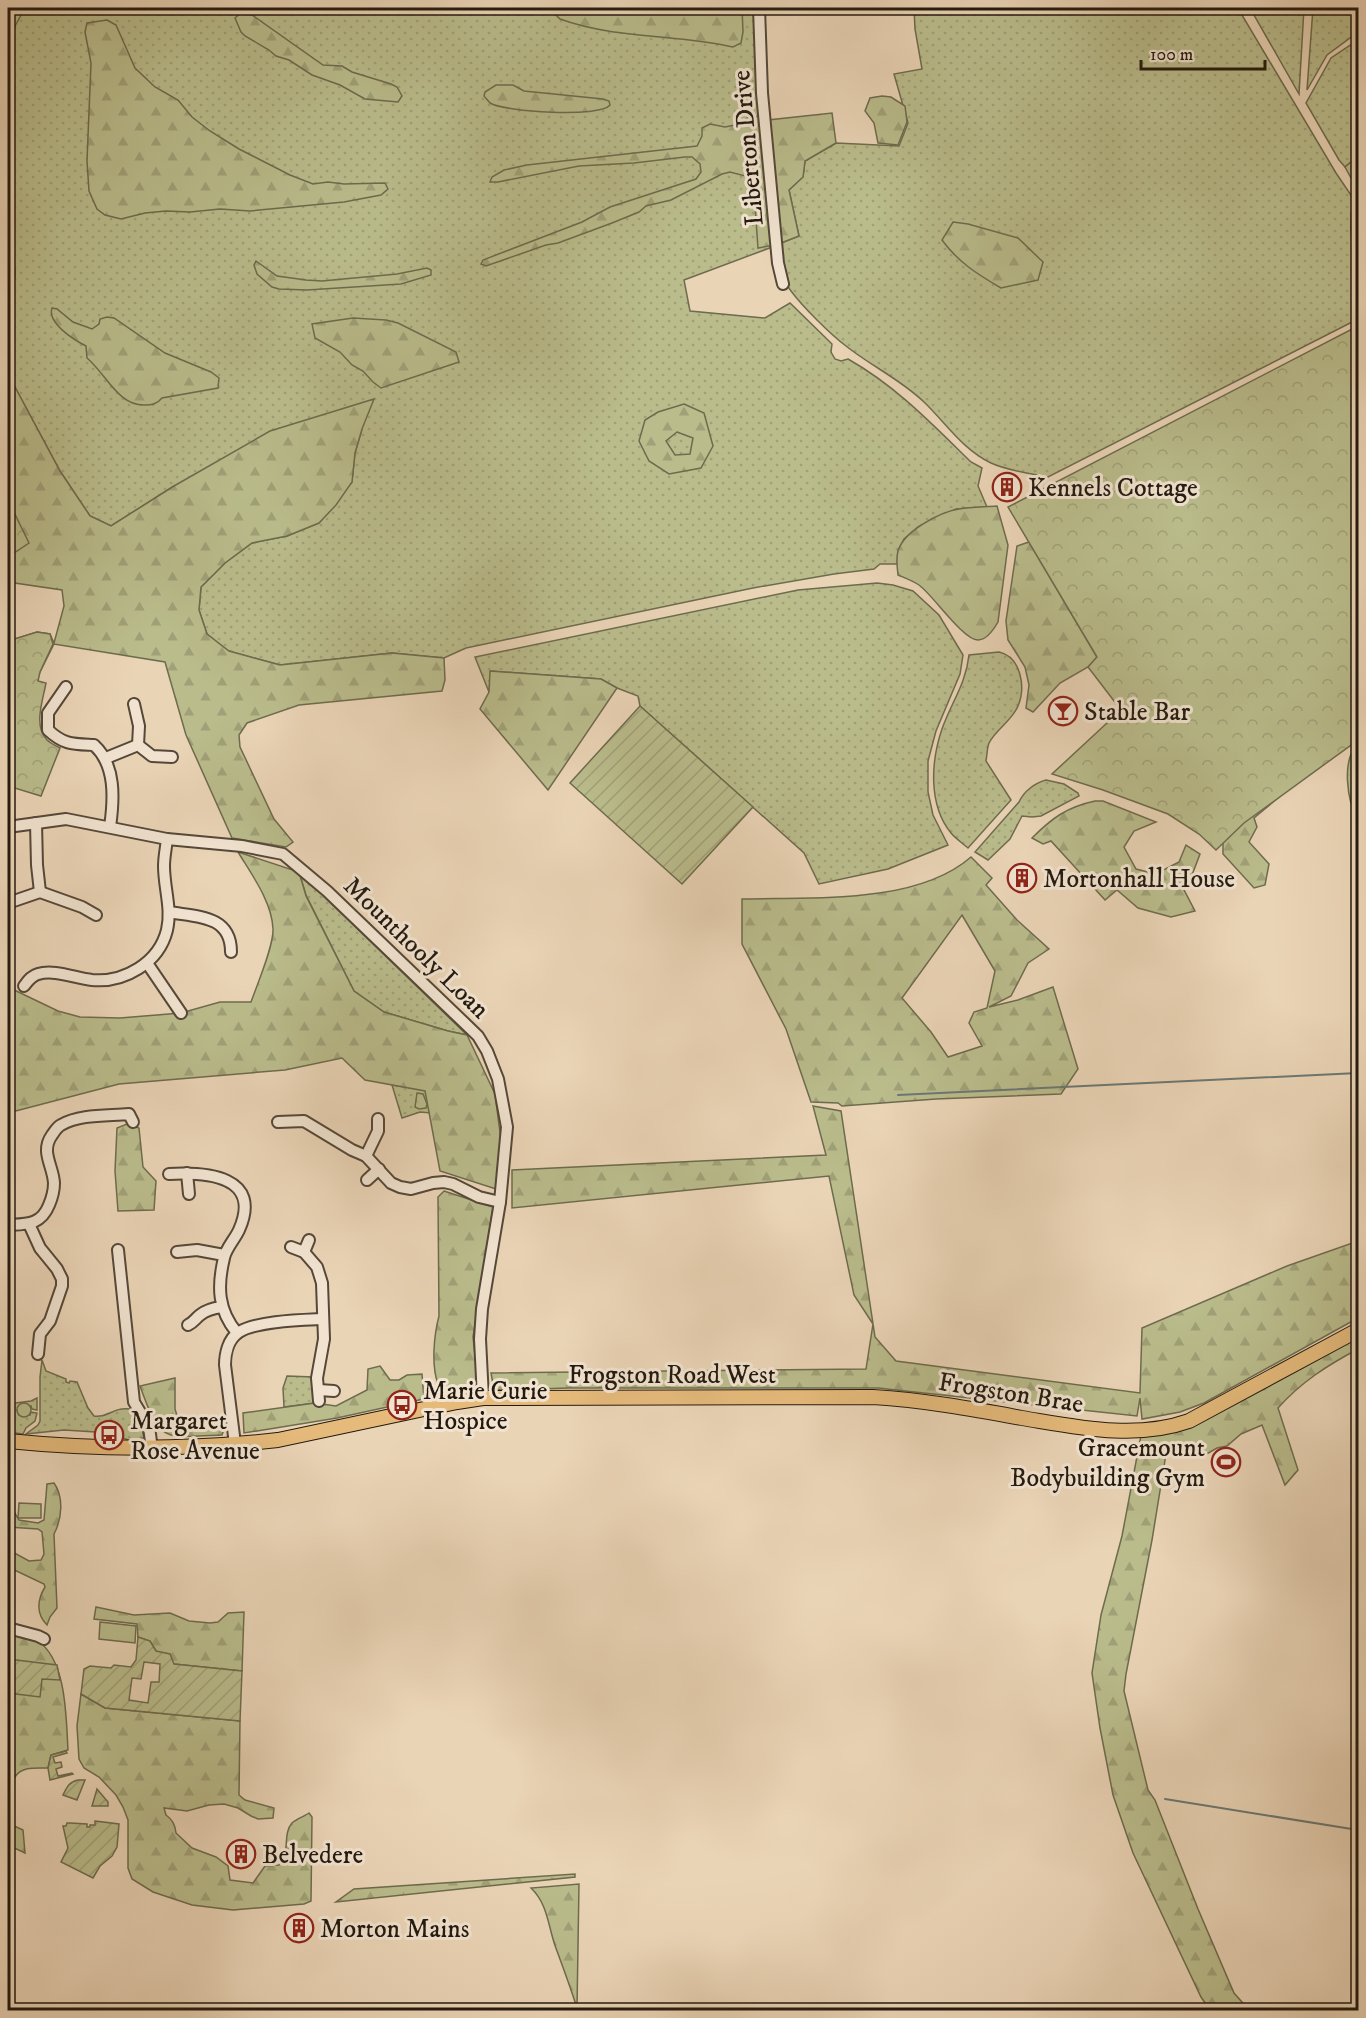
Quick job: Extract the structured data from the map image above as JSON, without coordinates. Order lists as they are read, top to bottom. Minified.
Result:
{"streets":{"main road":["Frogston Road West","Frogston Brae"],"street":["Liberton Drive","Mounthooly Loan"]},"crossings":[["Mounthooly Loan","Frogston Road West"],["Frogston Road West","Frogston Brae"]],"places":{"building":["Kennels Cottage","Mortonhall House","Belvedere","Morton Mains"],"bar":["Stable Bar"],"bus stop":["Marie Curie Hospice","Margaret Rose Avenue"],"sports":["Gracemount Bodybuilding Gym"]},"scale_bar":"100 m"}
